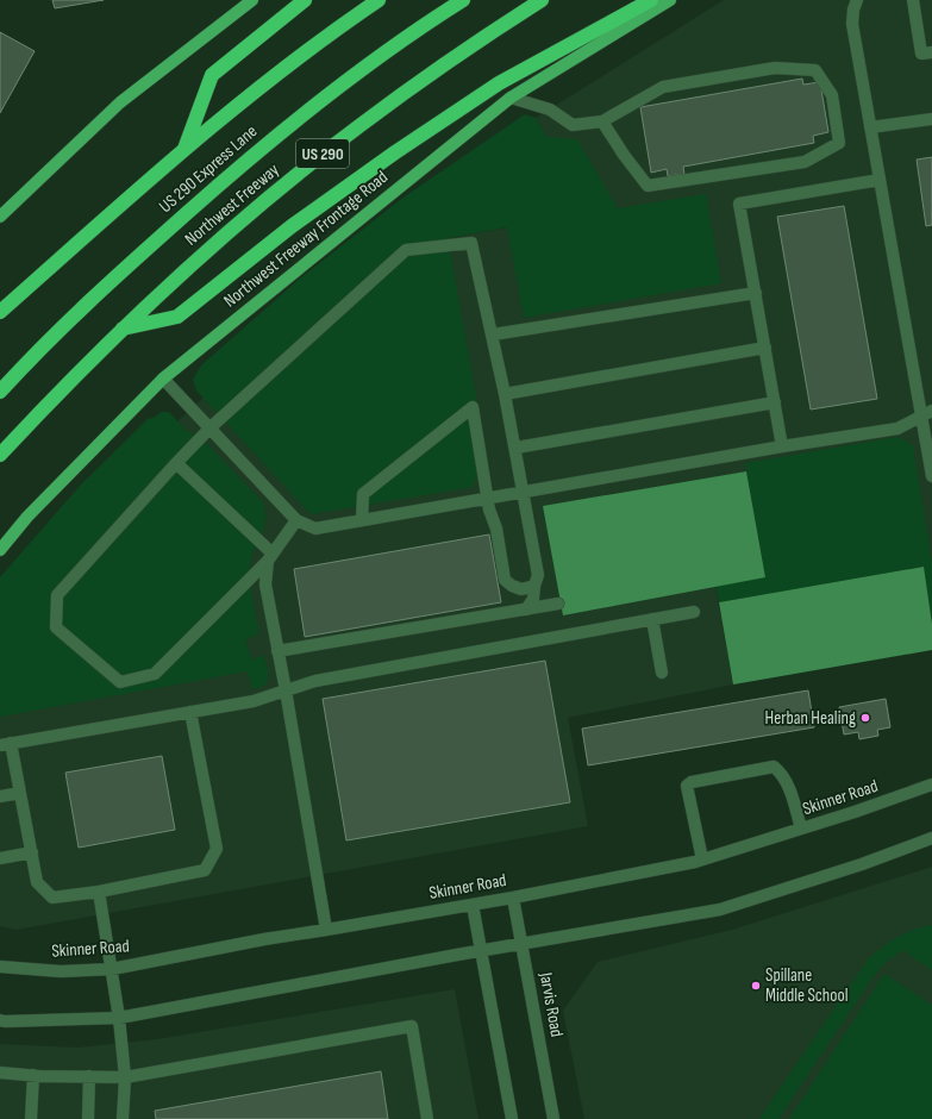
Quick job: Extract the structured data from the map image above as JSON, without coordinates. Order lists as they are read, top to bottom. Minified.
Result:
{"streets":{"highway":["US 290","US 290 Express Lane","Northwest Freeway"],"main road":["Northwest Freeway Frontage Road"],"street":["Skinner Road","Jarvis Road"]},"crossings":[["Skinner Road","Jarvis Road"]],"places":["Herban Healing","Spillane Middle School"]}
